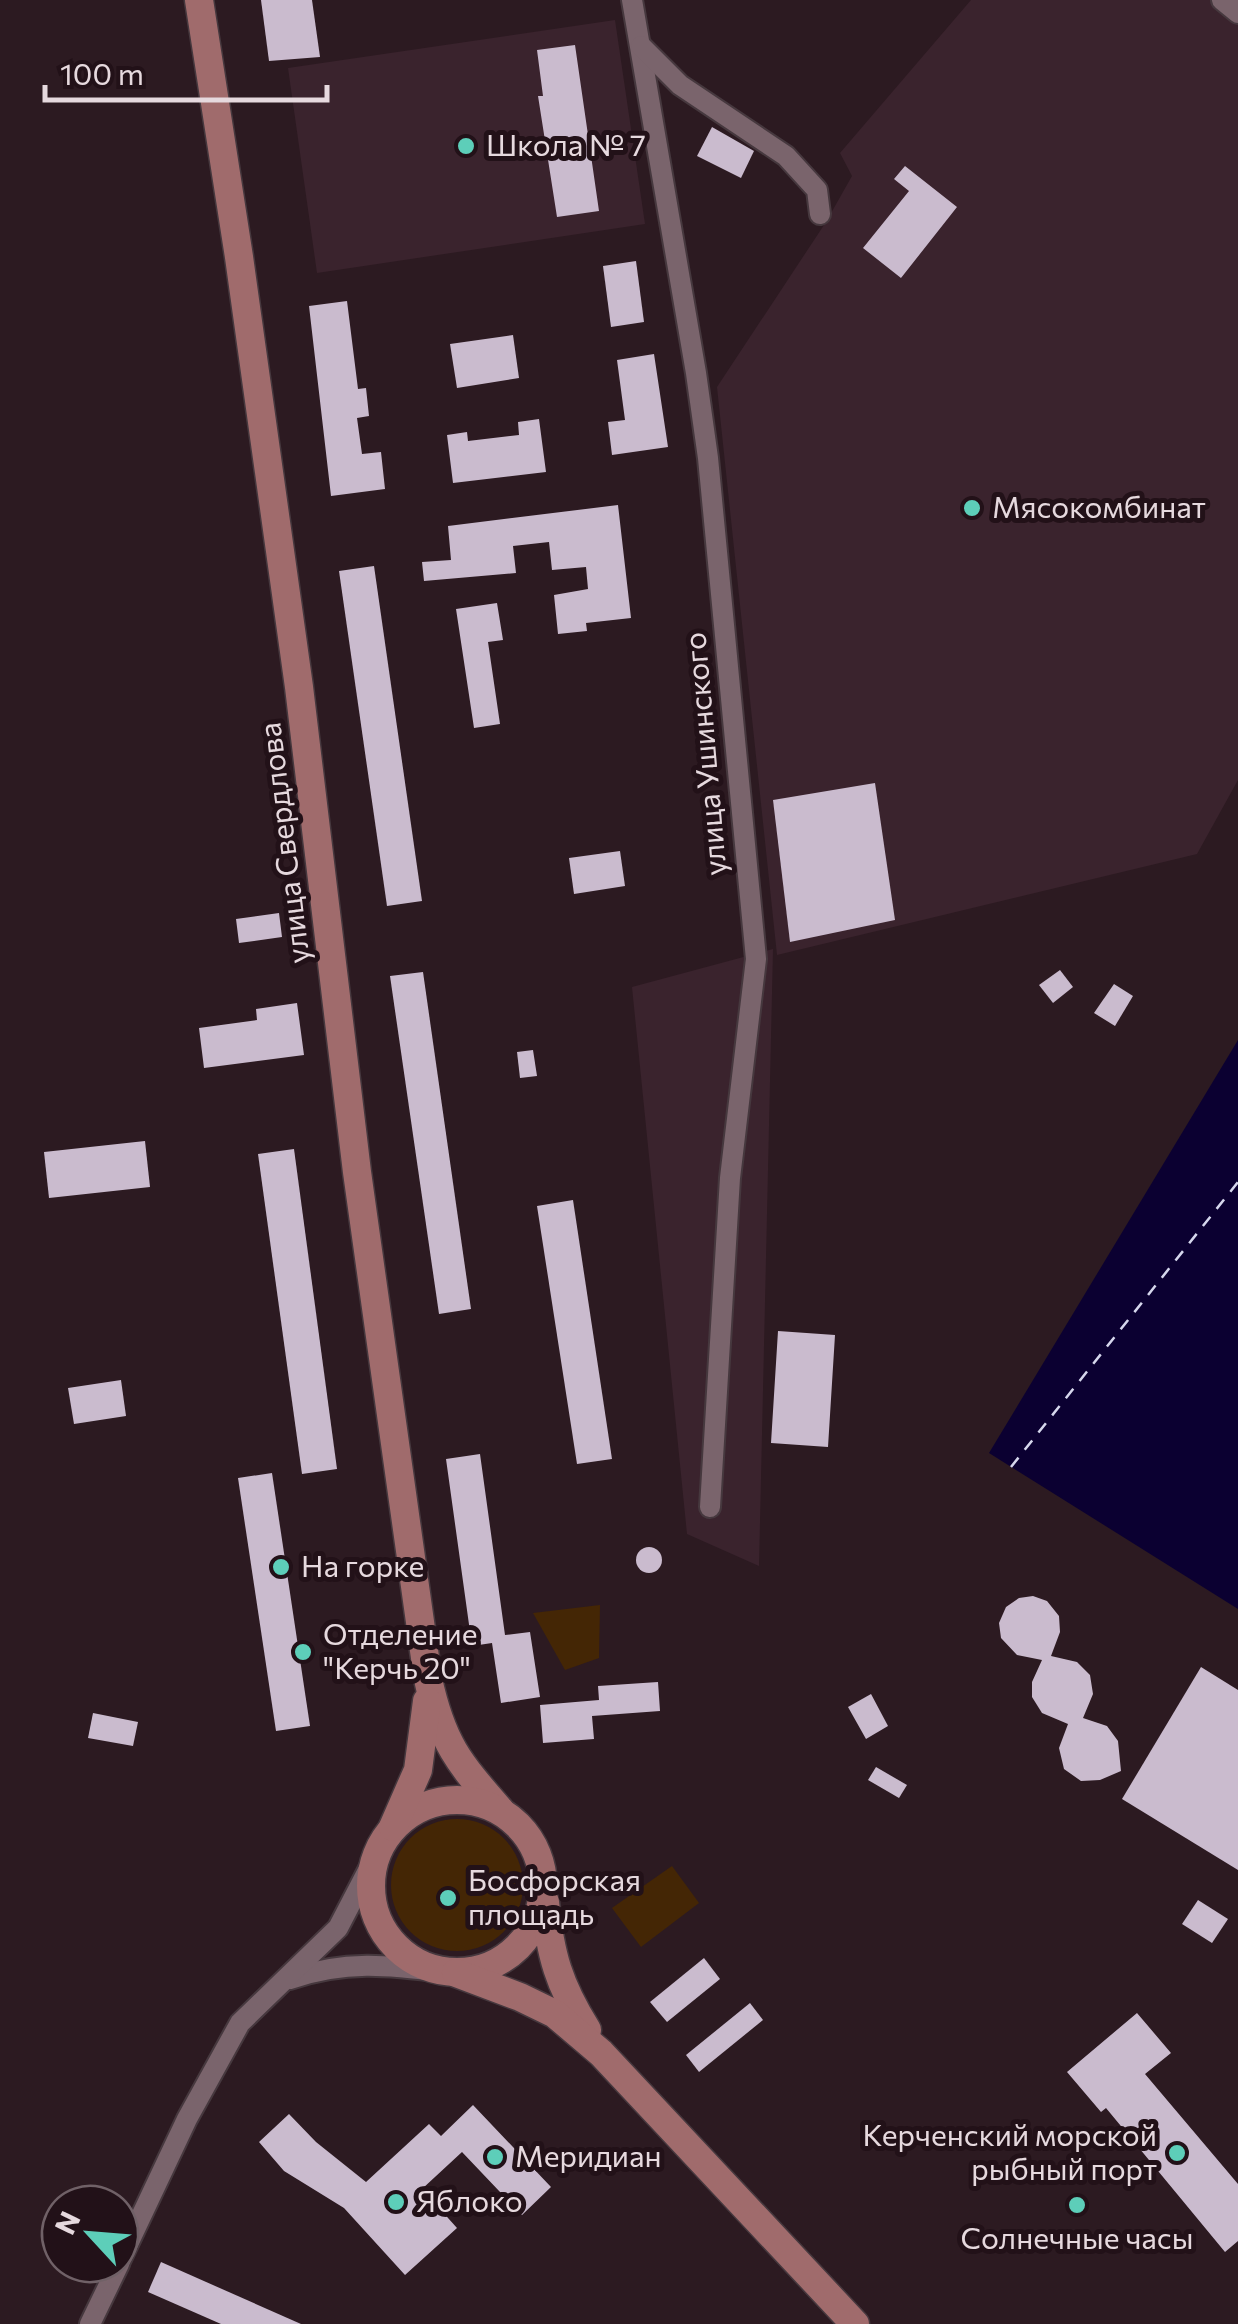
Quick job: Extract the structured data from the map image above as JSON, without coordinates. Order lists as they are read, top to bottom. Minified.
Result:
{"streets":{"main road":["улица Свердлова"],"street":["улица Ушинского"]},"places":["Школа № 7","Мясокомбинат","На горке","Отделение \"Керчь 20\"","Босфорская площадь","Керченский морской рыбный порт","Меридиан","Яблоко","Солнечные часы"],"scale_bar":"100 m","north":"top left"}
